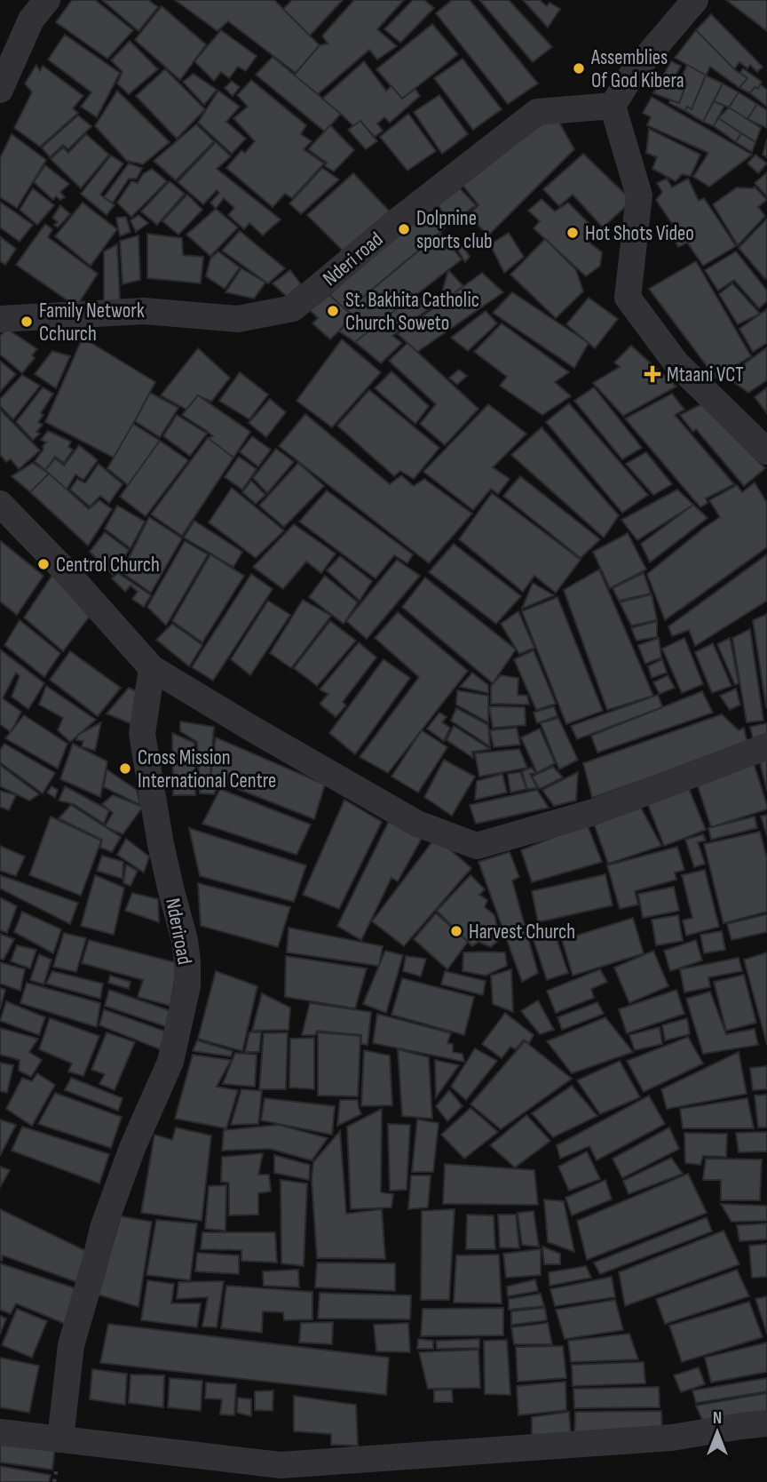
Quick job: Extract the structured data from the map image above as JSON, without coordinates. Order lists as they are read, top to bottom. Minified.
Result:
{"streets":{"street":["Nderi road","Nderiroad"]},"places":{"other":["Assemblies Of God Kibera","Dolpnine sports club","Hot Shots Video","St. Bakhita Catholic Church Soweto","Family Network Cchurch","Centrol Church","Cross Mission International Centre","Harvest Church"],"health":["Mtaani VCT"]},"north":"top"}
